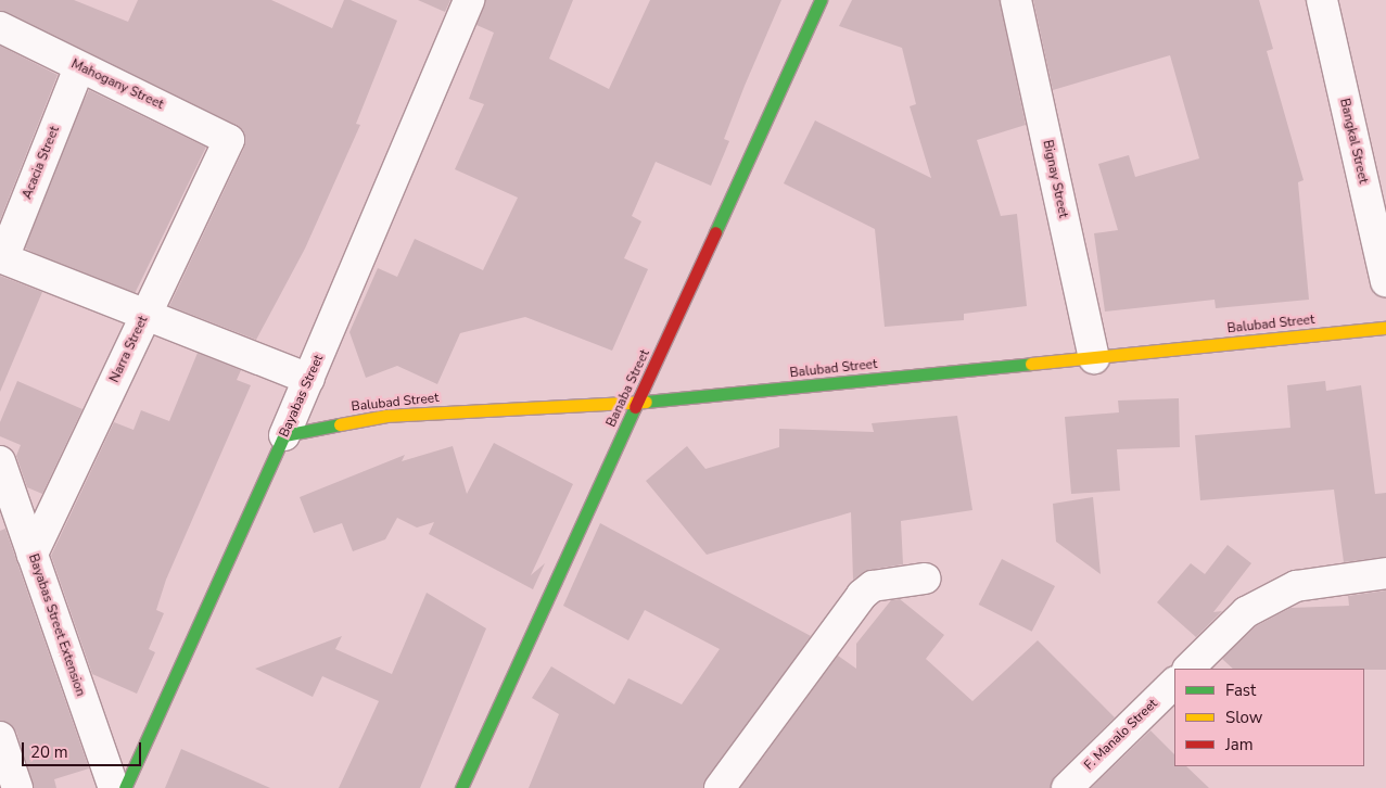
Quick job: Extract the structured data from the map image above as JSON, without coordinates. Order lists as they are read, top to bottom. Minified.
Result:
{"streets":{"street":["Mahogany Street","Bangkal Street","Acacia Street","Bignay Street","Balubad Street","Narra Street","Banaba Street","Bayabas Street","Bayabas Street Extension","F. Manalo Street"]},"crossings":[["Mahogany Street","Acacia Street"],["Mahogany Street","Narra Street"],["Bignay Street","Balubad Street"],["Balubad Street","Banaba Street"],["Balubad Street","Bayabas Street"],["Narra Street","Bayabas Street Extension"]],"legend":["Fast","Slow","Jam"],"scale_bar":"20 m"}
